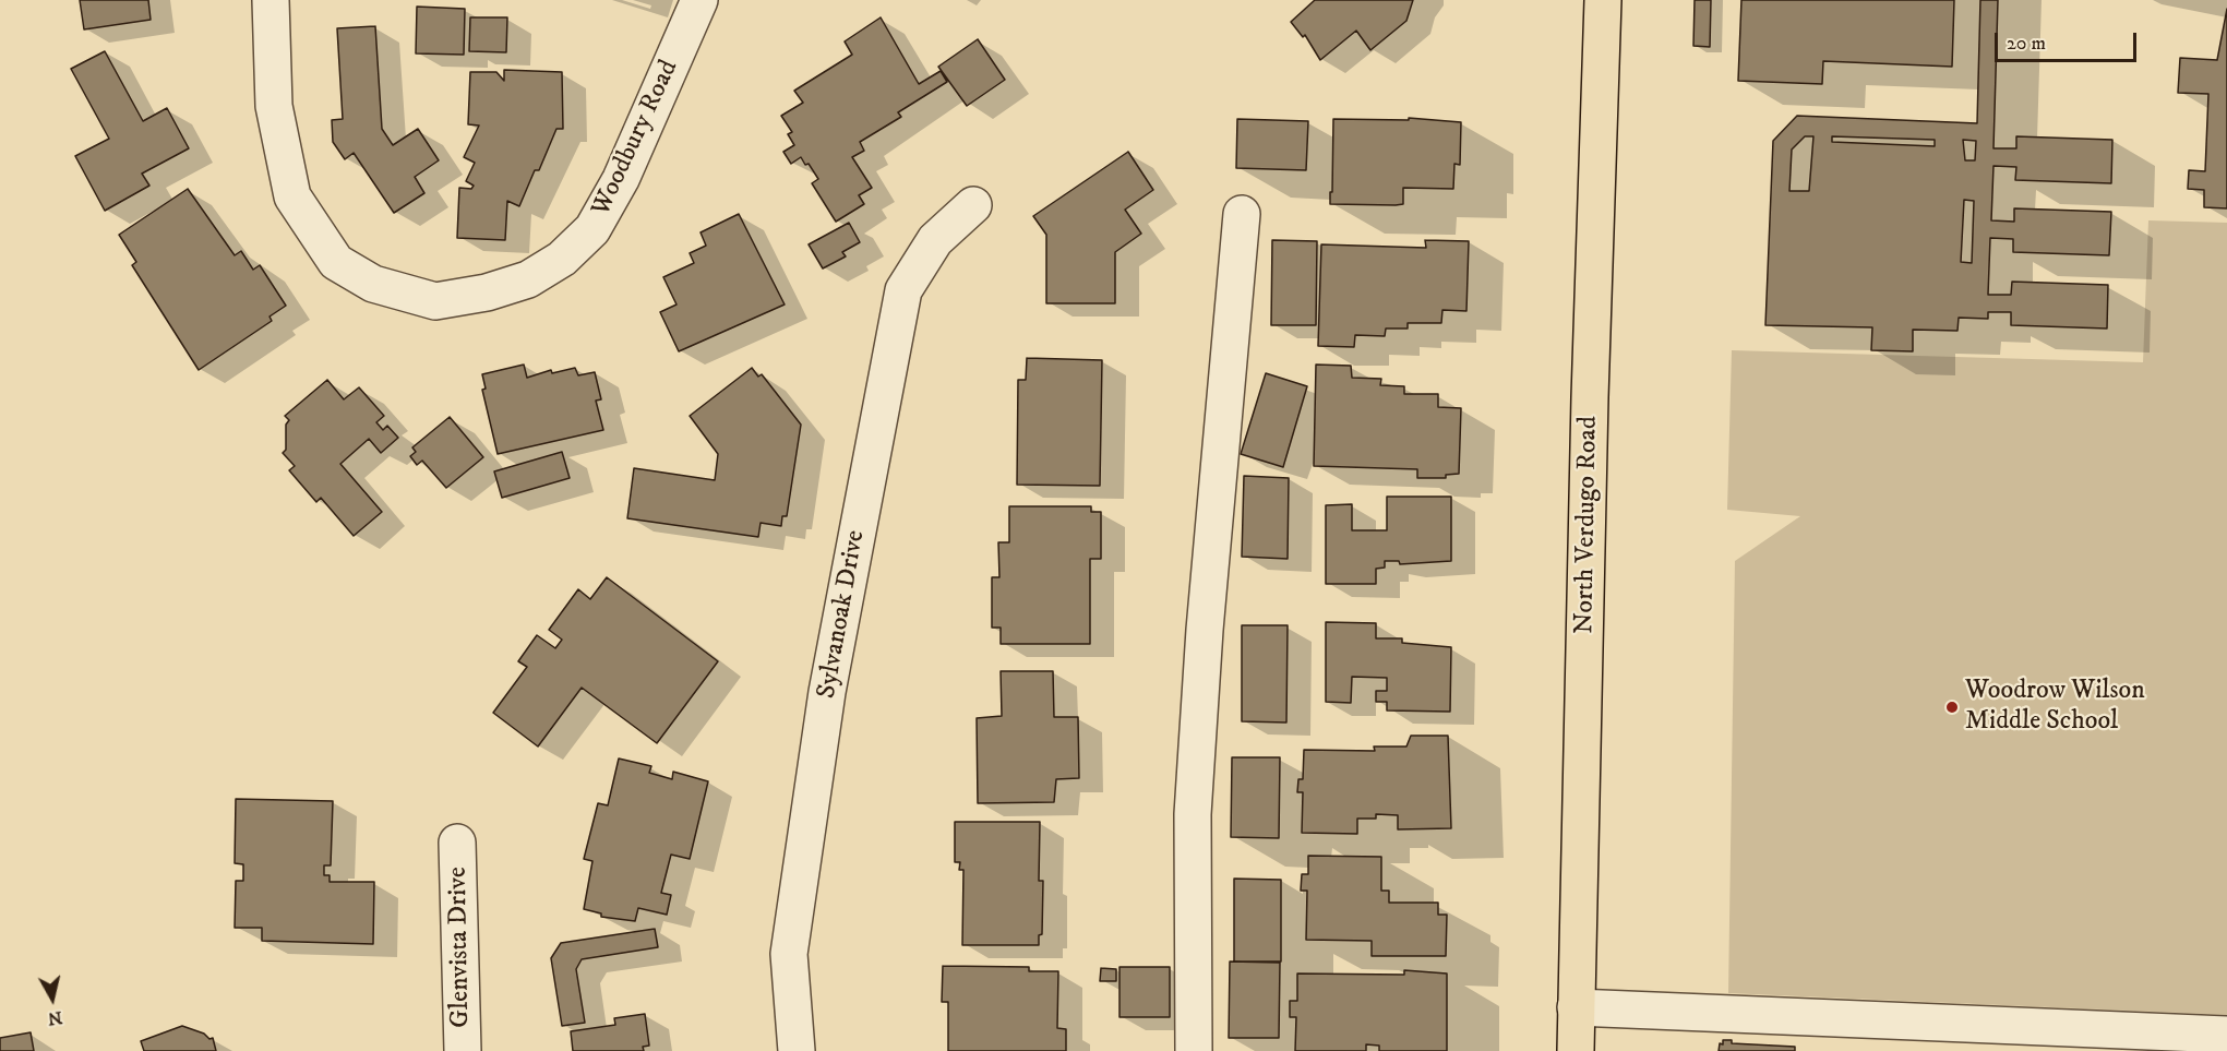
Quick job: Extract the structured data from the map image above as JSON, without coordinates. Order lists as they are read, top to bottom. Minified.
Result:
{"streets":{"main road":["North Verdugo Road"],"street":["Woodbury Road","Sylvanoak Drive","Glenvista Drive"]},"places":["Woodrow Wilson Middle School"],"scale_bar":"20 m","north":"bottom"}
